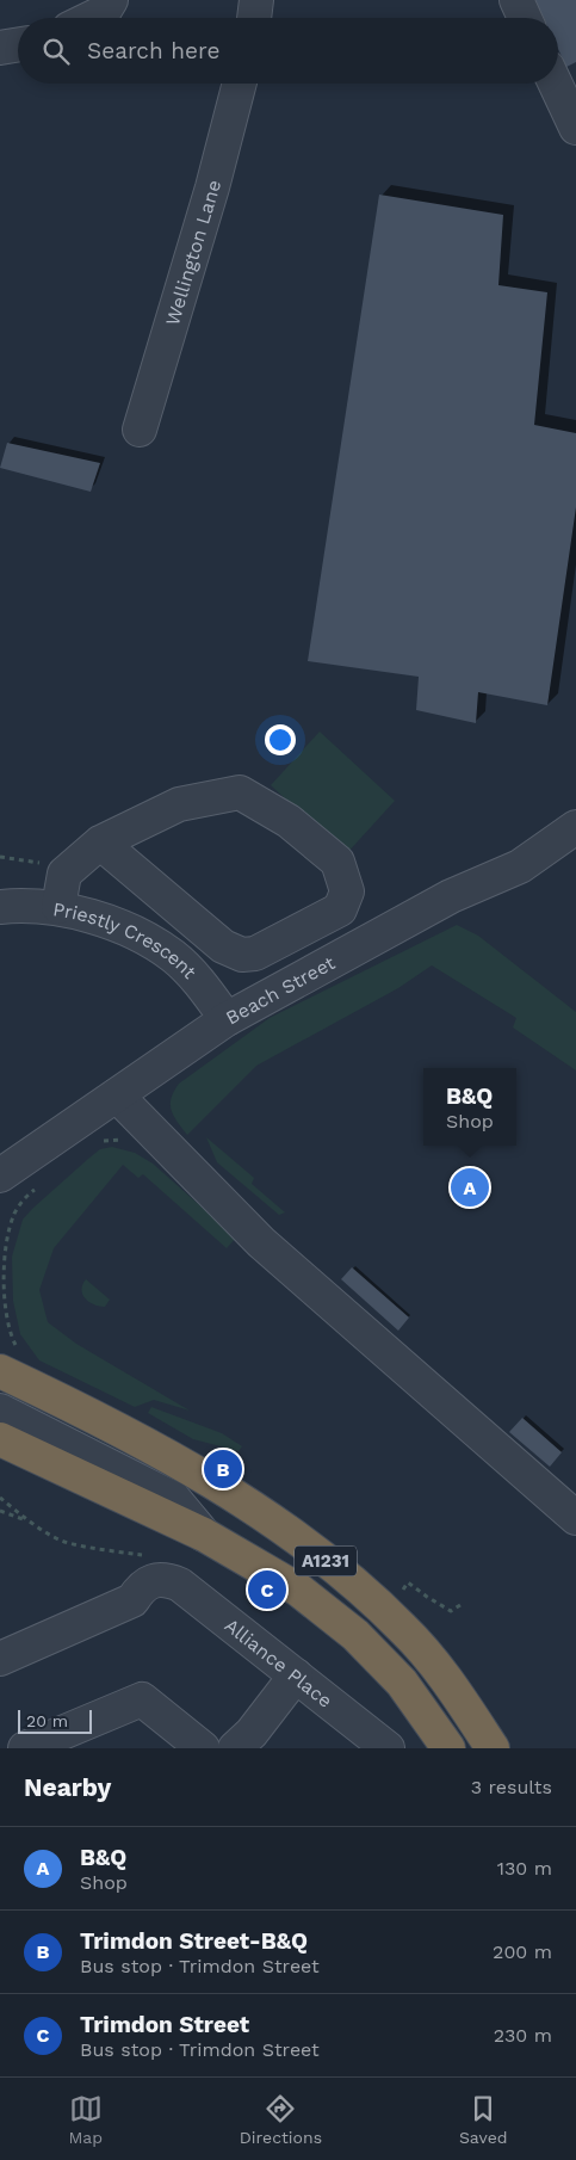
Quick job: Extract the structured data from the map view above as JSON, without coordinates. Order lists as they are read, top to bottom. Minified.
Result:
{"streets":{"highway":["A1231"],"street":["Wellington Lane","Priestly Crescent","Beach Street","Alliance Place"]},"crossings":[["Priestly Crescent","Beach Street"]],"scale_bar":"20 m","page":{"search":"Search here","popup":["B&Q","Shop"],"pins":["A","B","C"],"scale":"20 m","heading":["Nearby","3 results"],"list":[{"mark":"A","name":"B&Q","note":"Shop","value":"130 m"},{"mark":"B","name":"Trimdon Street-B&Q","note":"Bus stop · Trimdon Street","value":"200 m"},{"mark":"C","name":"Trimdon Street","note":"Bus stop · Trimdon Street","value":"230 m"}],"nav":["Map","Directions","Saved"]}}
